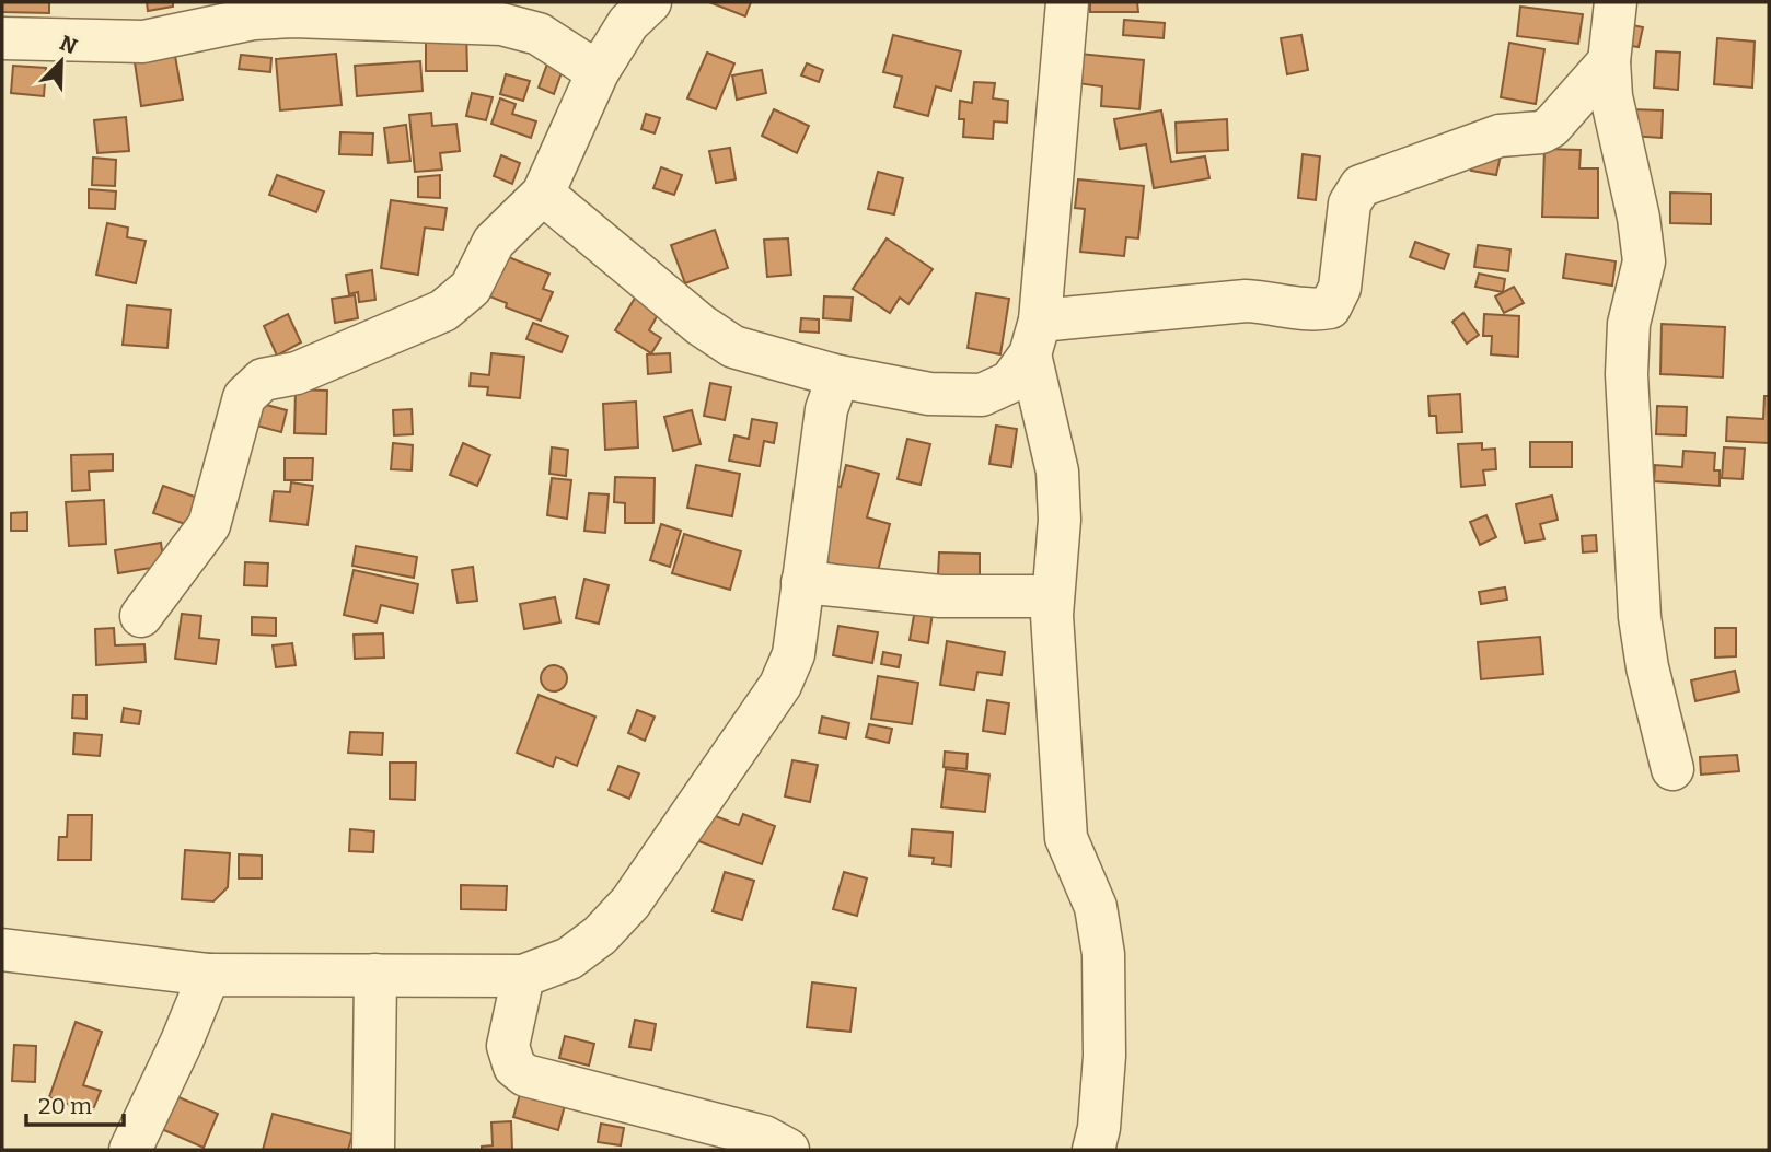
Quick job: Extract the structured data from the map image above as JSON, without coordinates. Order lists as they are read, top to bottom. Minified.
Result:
{"scale_bar":"20 m","north":"top right"}
